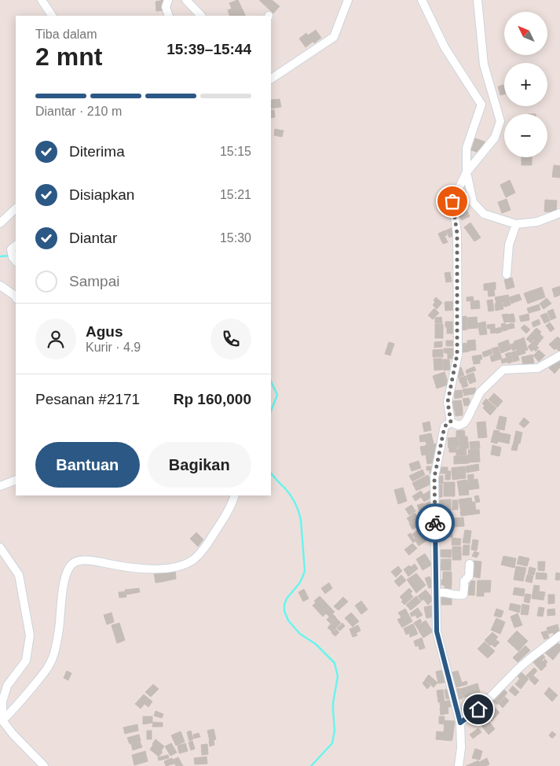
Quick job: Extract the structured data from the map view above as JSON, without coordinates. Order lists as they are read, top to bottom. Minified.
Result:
{"north":"top left","page":{"map_buttons":["+","−"],"heading":["2 mnt","Tiba dalam","15:39–15:44"],"panel":["Agus","Kurir · 4.9","Pesanan #2171","Rp 160,000"],"bar":"Diantar · 210 m","list":[["Diterima","15:15"],["Disiapkan","15:21"],["Diantar","15:30"],"Sampai"],"buttons":["Bantuan","Bagikan"]}}
